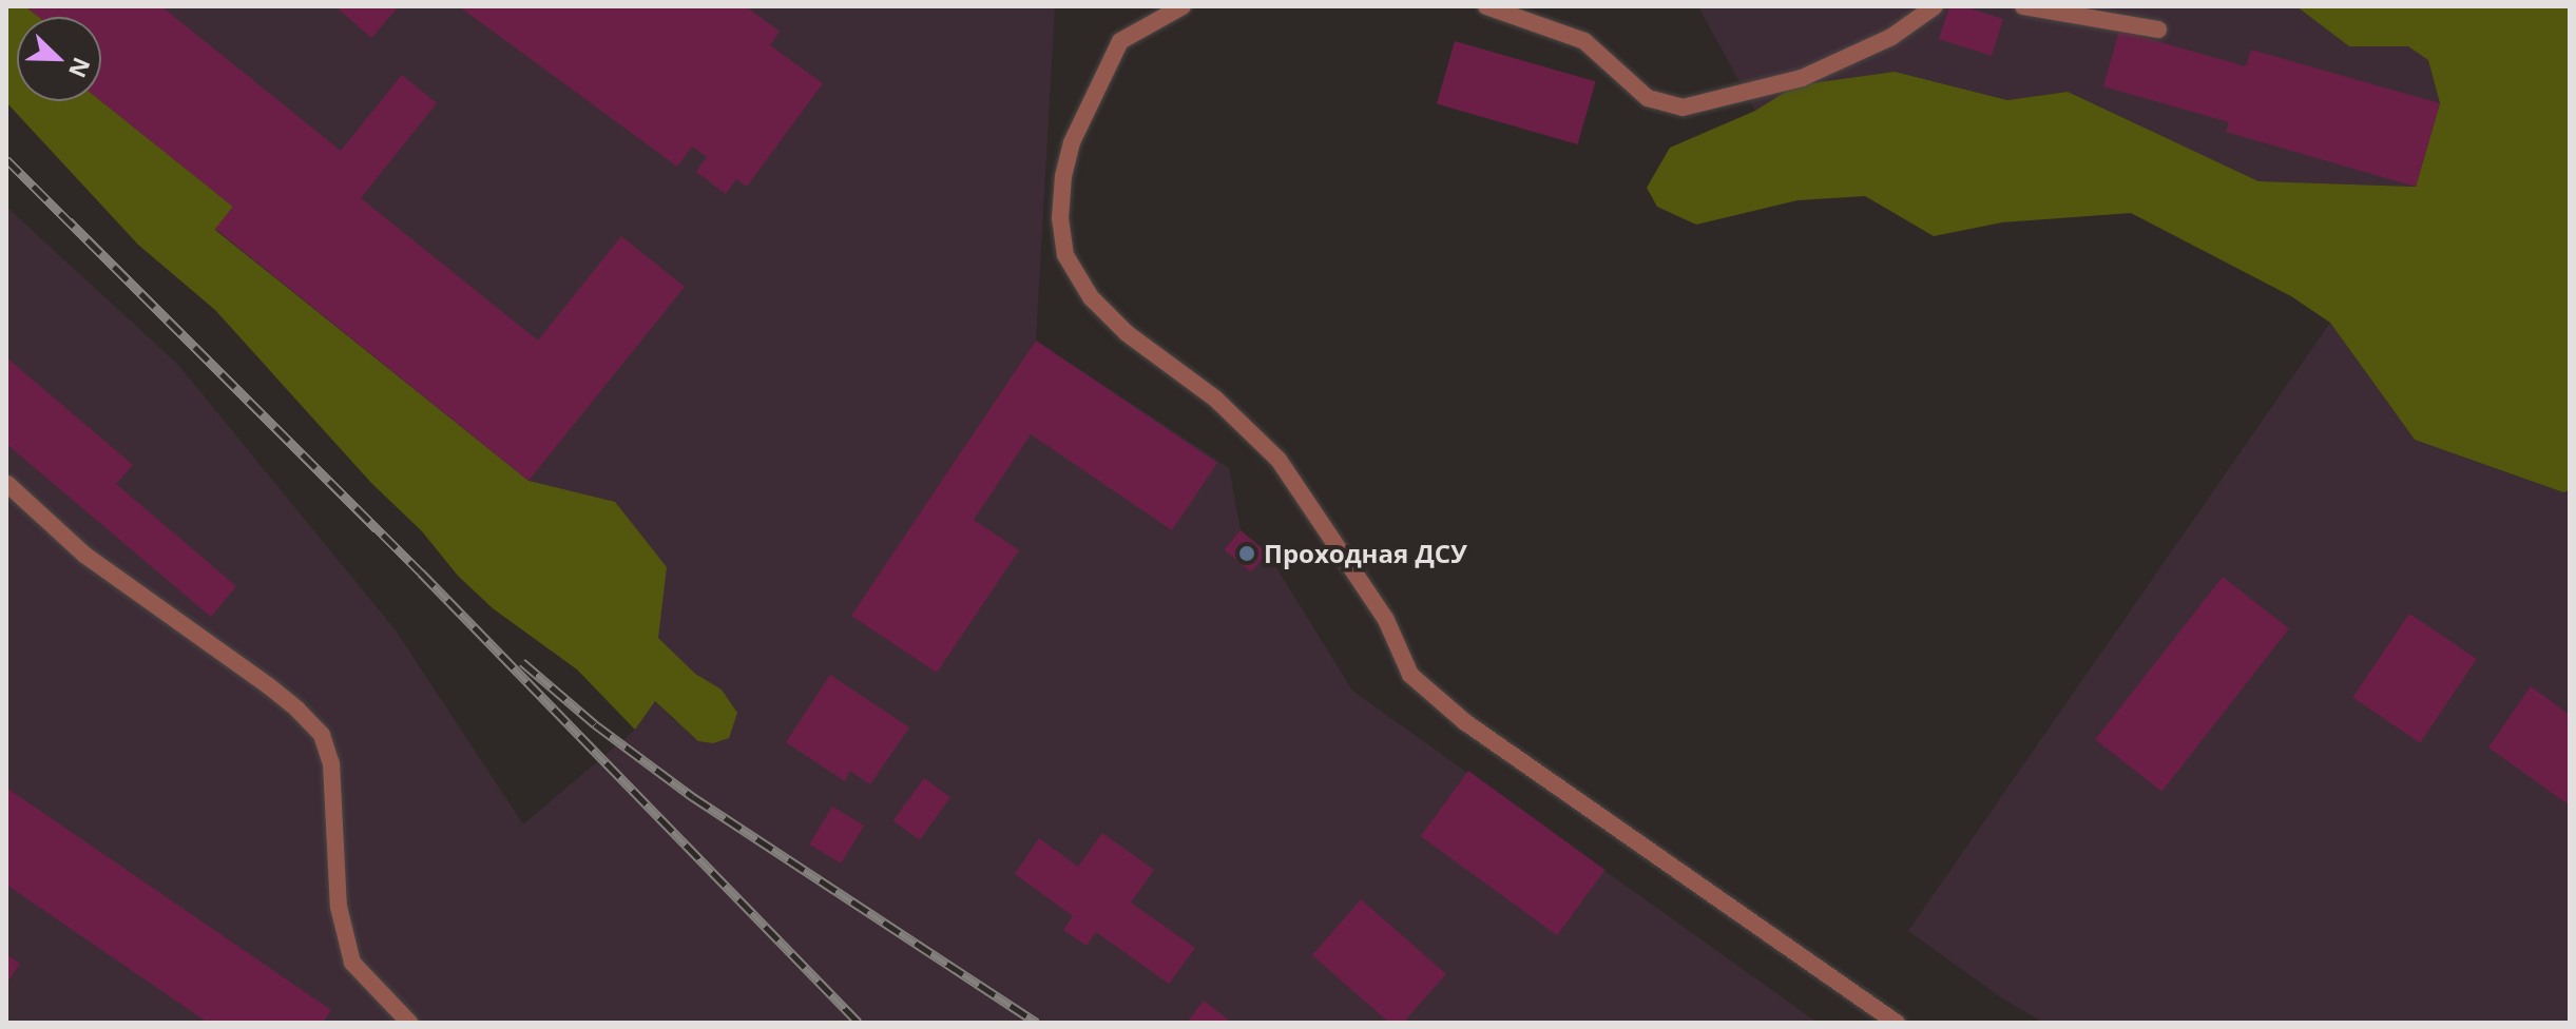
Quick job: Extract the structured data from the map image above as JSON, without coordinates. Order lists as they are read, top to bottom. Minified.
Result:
{"places":["Проходная ДСУ"],"north":"bottom right"}
